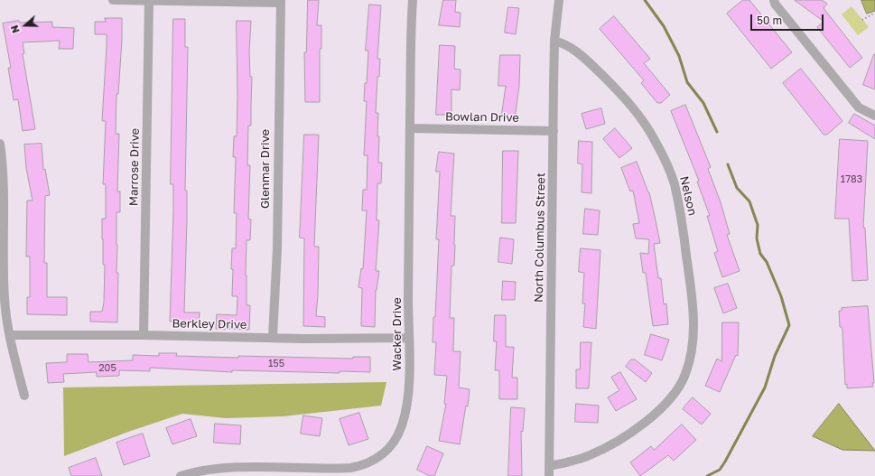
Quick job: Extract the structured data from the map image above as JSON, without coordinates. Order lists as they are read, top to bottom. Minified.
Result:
{"streets":{"street":["Bowlan Drive","Marrose Drive","Glenmar Drive","Nelson","North Columbus Street","Berkley Drive","Wacker Drive"]},"crossings":[["Bowlan Drive","North Columbus Street"],["Bowlan Drive","Wacker Drive"],["Marrose Drive","Berkley Drive"],["Glenmar Drive","Berkley Drive"],["Nelson","North Columbus Street"],["Berkley Drive","Wacker Drive"]],"house_numbers":["1783","155","205"],"scale_bar":"50 m","north":"left"}
